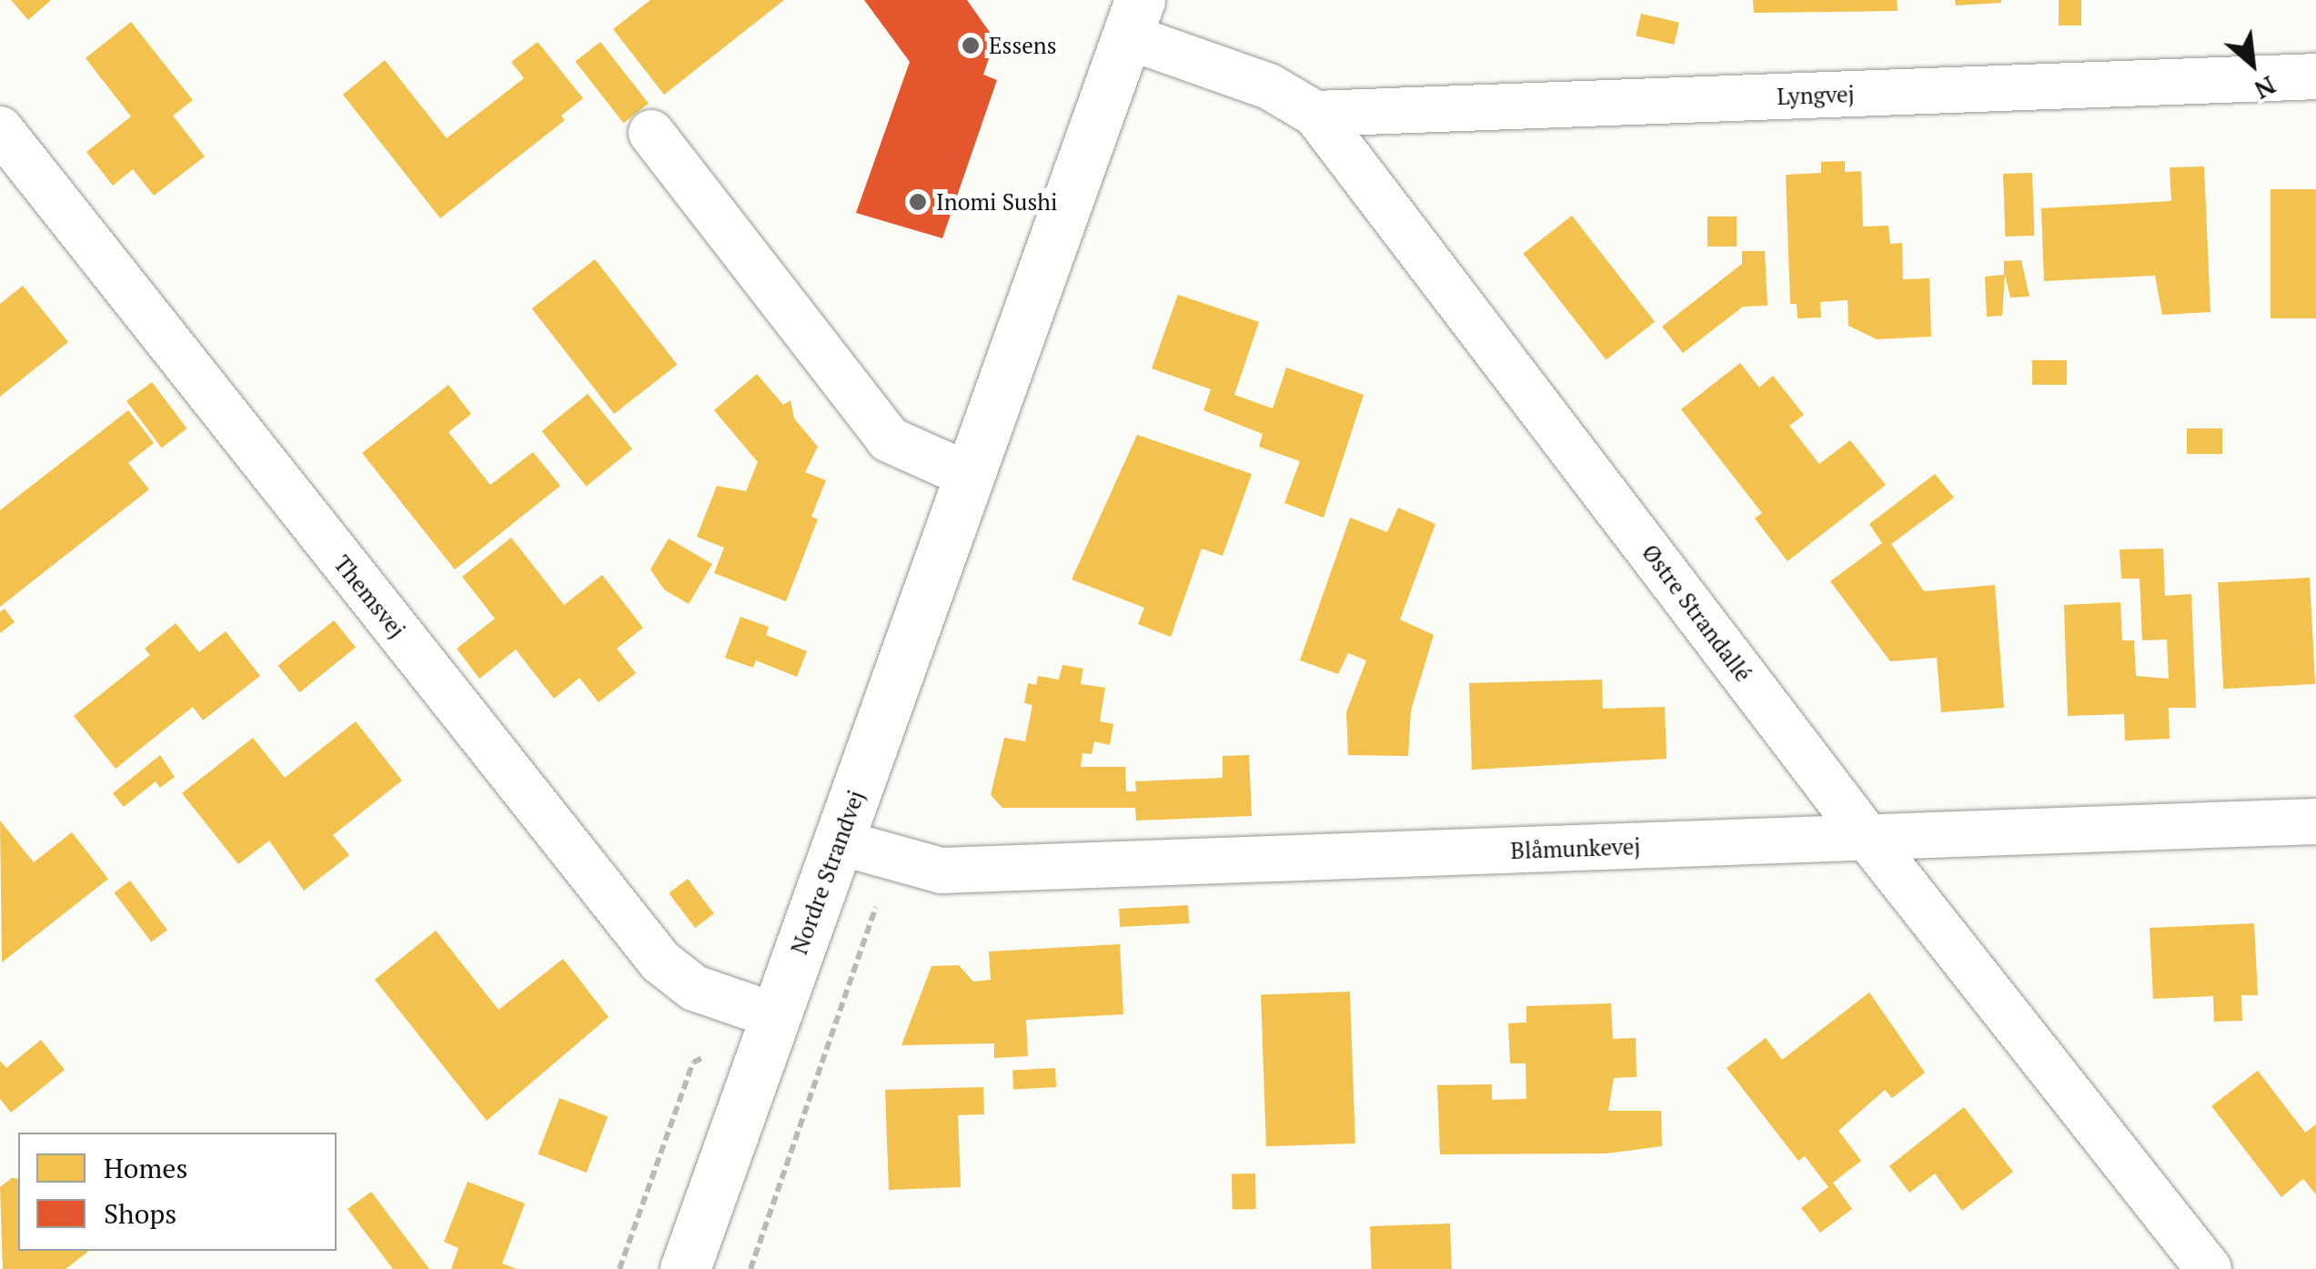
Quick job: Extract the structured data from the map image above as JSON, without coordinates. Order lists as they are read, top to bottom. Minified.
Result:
{"streets":{"street":["Lyngvej","Themsvej","Østre Strandallé","Blåmunkevej","Nordre Strandvej"]},"crossings":[["Lyngvej","Østre Strandallé"],["Themsvej","Nordre Strandvej"],["Østre Strandallé","Blåmunkevej"],["Østre Strandallé","Nordre Strandvej"],["Blåmunkevej","Nordre Strandvej"]],"places":["Essens","Inomi Sushi"],"legend":["Homes","Shops"],"north":"bottom right"}
